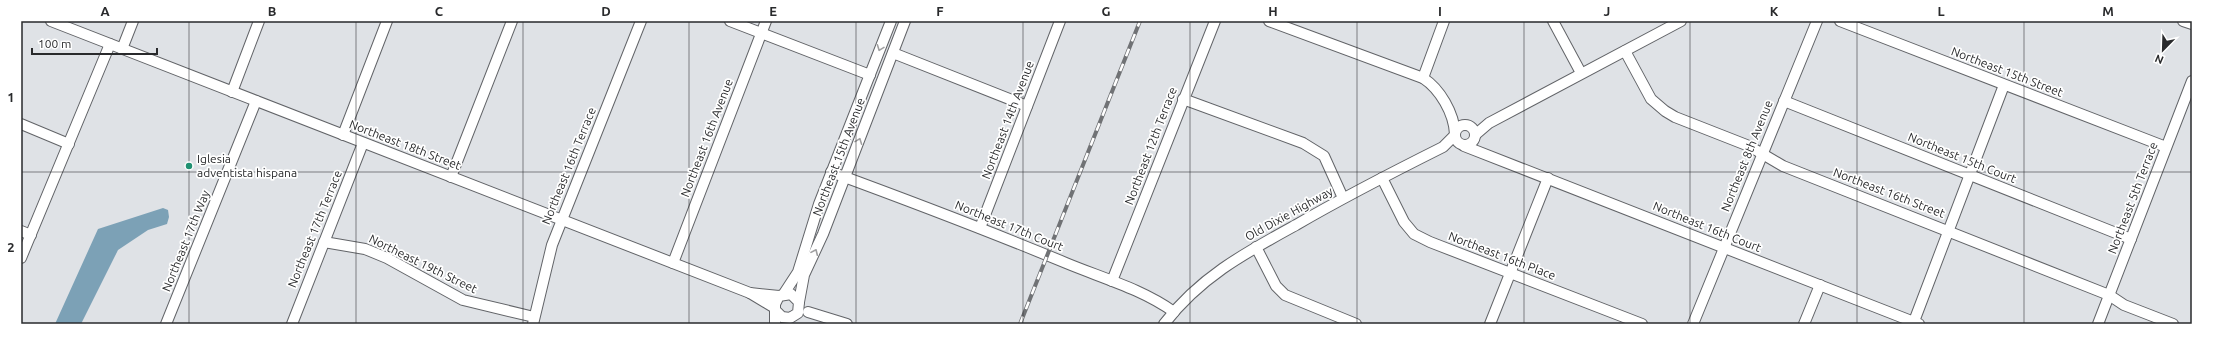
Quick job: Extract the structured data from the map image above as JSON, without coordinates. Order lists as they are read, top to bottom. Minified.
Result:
{"streets":{"street":["Northeast 15th Street","Northeast 14th Avenue","Northeast 16th Avenue","Northeast 18th Street","Northeast 12th Terrace","Northeast 8th Avenue","Northeast 15th Avenue","Northeast 15th Court","Northeast 16th Terrace","Northeast 16th Street","Northeast 5th Terrace","Old Dixie Highway","Northeast 17th Court","Northeast 16th Court","Northeast 17th Terrace","Northeast 17th Way","Northeast 16th Place","Northeast 19th Street"]},"crossings":[["Northeast 15th Street","Northeast 5th Terrace"],["Northeast 14th Avenue","Northeast 17th Court"],["Northeast 16th Avenue","Northeast 18th Street"],["Northeast 18th Street","Northeast 15th Avenue"],["Northeast 18th Street","Northeast 16th Terrace"],["Northeast 18th Street","Northeast 17th Terrace"],["Northeast 18th Street","Northeast 17th Way"],["Northeast 12th Terrace","Northeast 17th Court"],["Northeast 8th Avenue","Northeast 15th Court"],["Northeast 8th Avenue","Northeast 16th Street"],["Northeast 8th Avenue","Northeast 16th Court"],["Northeast 15th Avenue","Northeast 17th Court"],["Northeast 15th Court","Northeast 5th Terrace"],["Northeast 16th Terrace","Northeast 19th Street"],["Northeast 16th Street","Northeast 5th Terrace"],["Old Dixie Highway","Northeast 17th Court"],["Old Dixie Highway","Northeast 16th Court"],["Old Dixie Highway","Northeast 16th Place"],["Northeast 17th Terrace","Northeast 19th Street"]],"places":["Iglesia adventista hispana"],"scale_bar":"100 m","north":"bottom left","grid":{"columns":["A","B","C","D","E","F","G","H","I","J","K","L","M"],"rows":["1","2"]}}
